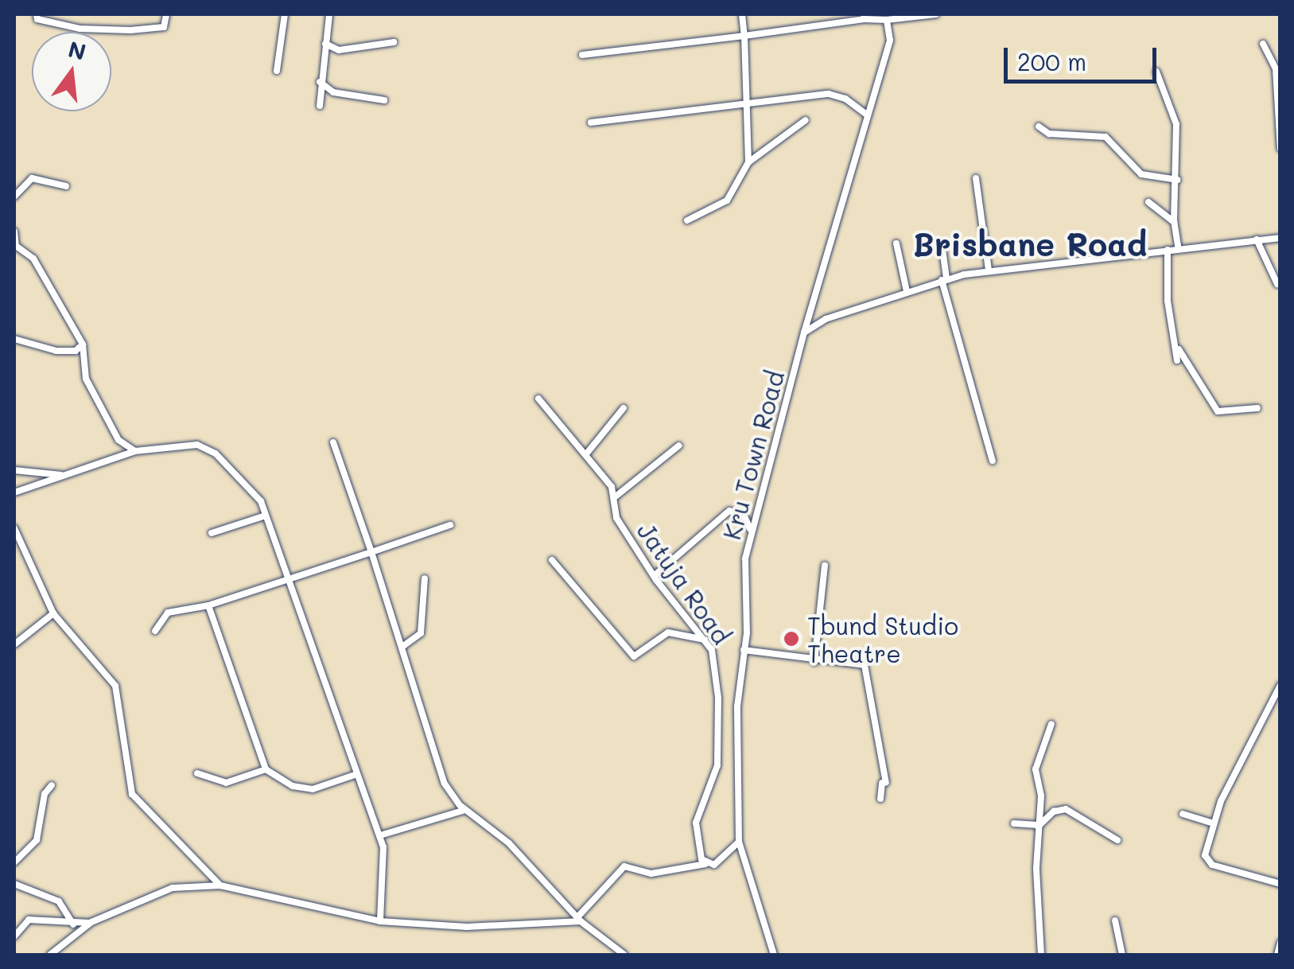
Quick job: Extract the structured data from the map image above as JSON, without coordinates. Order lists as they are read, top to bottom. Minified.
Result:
{"streets":{"street":["Kru Town Road","Jatuja Road"]},"districts":["Brisbane Road"],"places":["Tbund Studio Theatre"],"scale_bar":"200 m","north":"top"}
